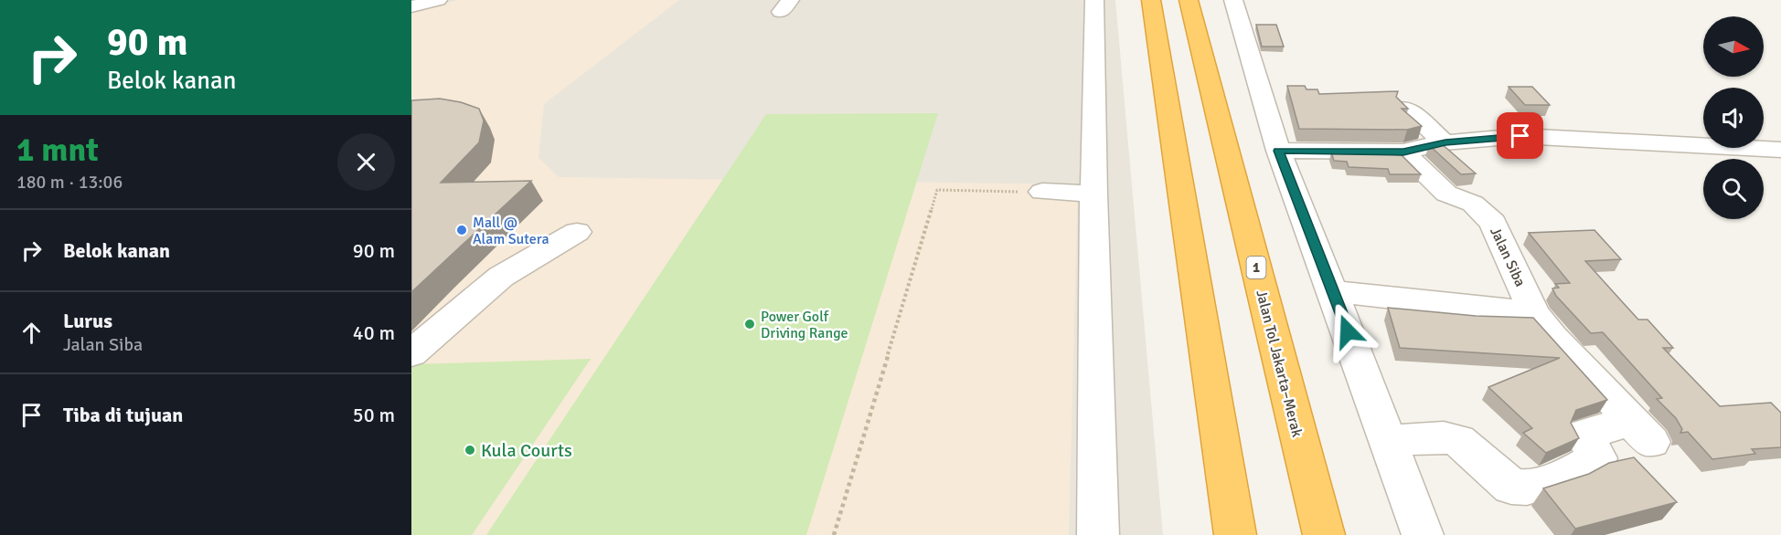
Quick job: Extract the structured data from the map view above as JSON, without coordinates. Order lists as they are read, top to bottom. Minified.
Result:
{"streets":{"highway":["1","Jalan Tol Jakarta–Merak"],"street":["Jalan Siba"]},"places":["Mall @ Alam Sutera","Power Golf Driving Range","Kula Courts"],"north":"right","page":{"turn":["90 m","Belok kanan"],"heading":["1 mnt","180 m · 13:06"],"list":[{"name":"Belok kanan","value":"90 m"},{"name":"Lurus","note":"Jalan Siba","value":"40 m"},{"name":"Tiba di tujuan","value":"50 m"}]}}
